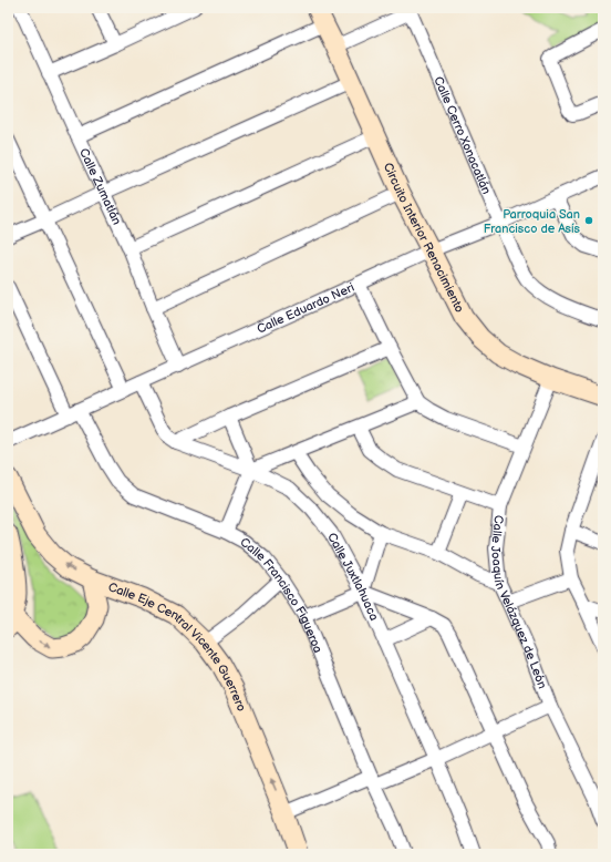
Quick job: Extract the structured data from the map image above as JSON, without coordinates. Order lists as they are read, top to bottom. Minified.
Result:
{"streets":{"main road":["Circuito Interior Renacimiento","Calle Eje Central Vicente Guerrero"],"street":["Calle Cerro Xonacatlán","Calle Zumatlán","Calle Eduardo Neri","Calle Juxtlahuaca","Calle Francisco Figueroa","Calle Joaquín Velázquez de León"]},"crossings":[["Calle Cerro Xonacatlán","Calle Eduardo Neri"],["Calle Zumatlán","Calle Eduardo Neri"],["Circuito Interior Renacimiento","Calle Eduardo Neri"],["Circuito Interior Renacimiento","Calle Joaquín Velázquez de León"],["Calle Eduardo Neri","Calle Juxtlahuaca"],["Calle Eduardo Neri","Calle Francisco Figueroa"]],"one_way":["Calle Eje Central Vicente Guerrero"],"places":["Parroquia San Francisco de Asís"]}
